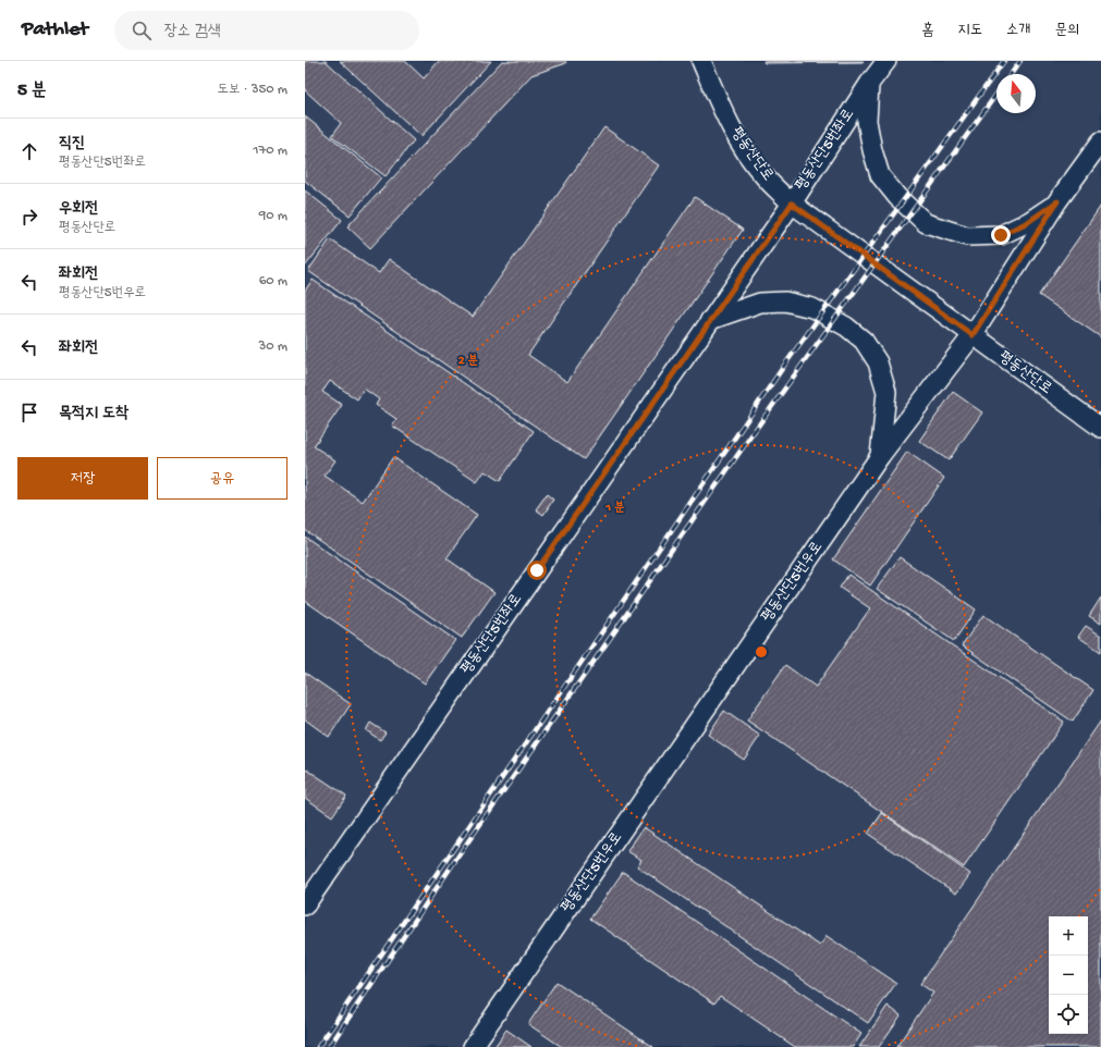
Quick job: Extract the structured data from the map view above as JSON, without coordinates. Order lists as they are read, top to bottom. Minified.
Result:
{"streets":{"street":["평동산단5번좌로","평동산단로","평동산단5번우로"]},"crossings":[["평동산단5번좌로","평동산단로"],["평동산단로","평동산단5번우로"]],"north":"top","page":{"header":"Pathlet","search":"장소 검색","nav":["홈","지도","소개","문의"],"heading":["5 분","도보 · 350 m"],"list":[["직진","평동산단5번좌로","170 m"],["우회전","평동산단로","90 m"],["좌회전","평동산단5번우로","60 m"],["좌회전","30 m"],"목적지 도착"],"buttons":["저장","공유"],"map_buttons":["+","−"]},"rings":["2 분","1 분"]}
